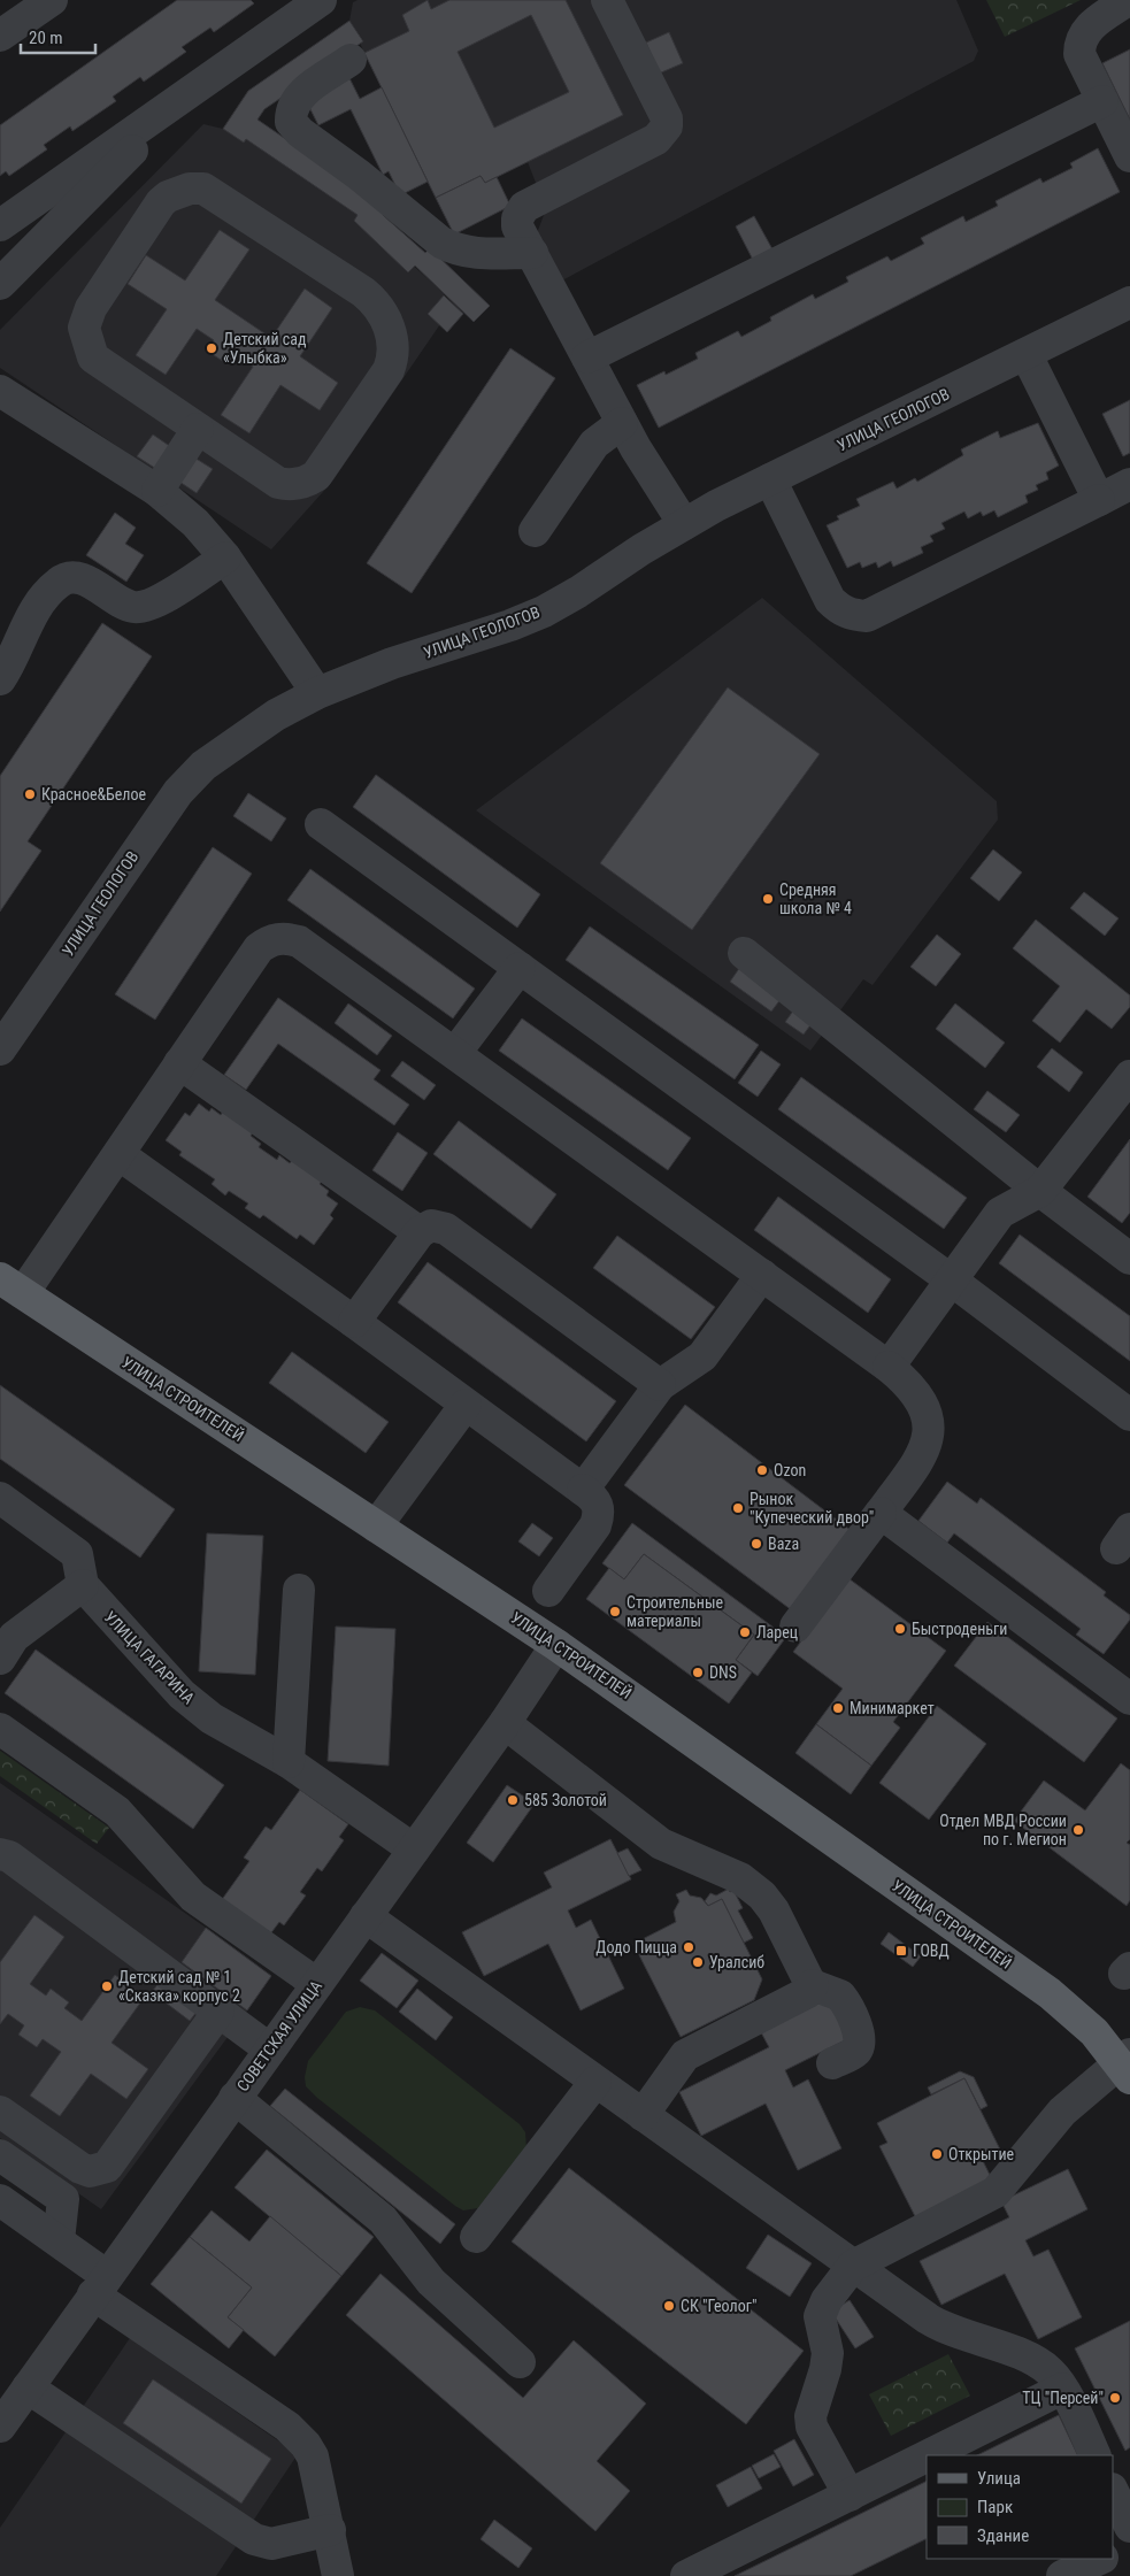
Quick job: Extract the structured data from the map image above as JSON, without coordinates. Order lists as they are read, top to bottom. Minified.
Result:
{"streets":{"main road":["УЛИЦА СТРОИТЕЛЕЙ"],"street":["УЛИЦА ГЕОЛОГОВ","УЛИЦА ГАГАРИНА","СОВЕТСКАЯ УЛИЦА"]},"crossings":[["УЛИЦА СТРОИТЕЛЕЙ","СОВЕТСКАЯ УЛИЦА"],["УЛИЦА ГАГАРИНА","СОВЕТСКАЯ УЛИЦА"]],"places":{"other":["Детский сад «Улыбка»","Красное&Белое","Средняя школа № 4","Ozon","Рынок \"Купеческий двор\"","Baza","Строительные материалы","Быстроденьги","Ларец","DNS","Минимаркет","585 Золотой","Отдел МВД России по г. Мегион","Додо Пицца","Уралсиб","Детский сад № 1 «Сказка» корпус 2","Открытие","СК \"Геолог\"","ТЦ \"Персей\""],"transit":["ГОВД"]},"legend":["Улица","Парк","Здание"],"scale_bar":"20 m"}
